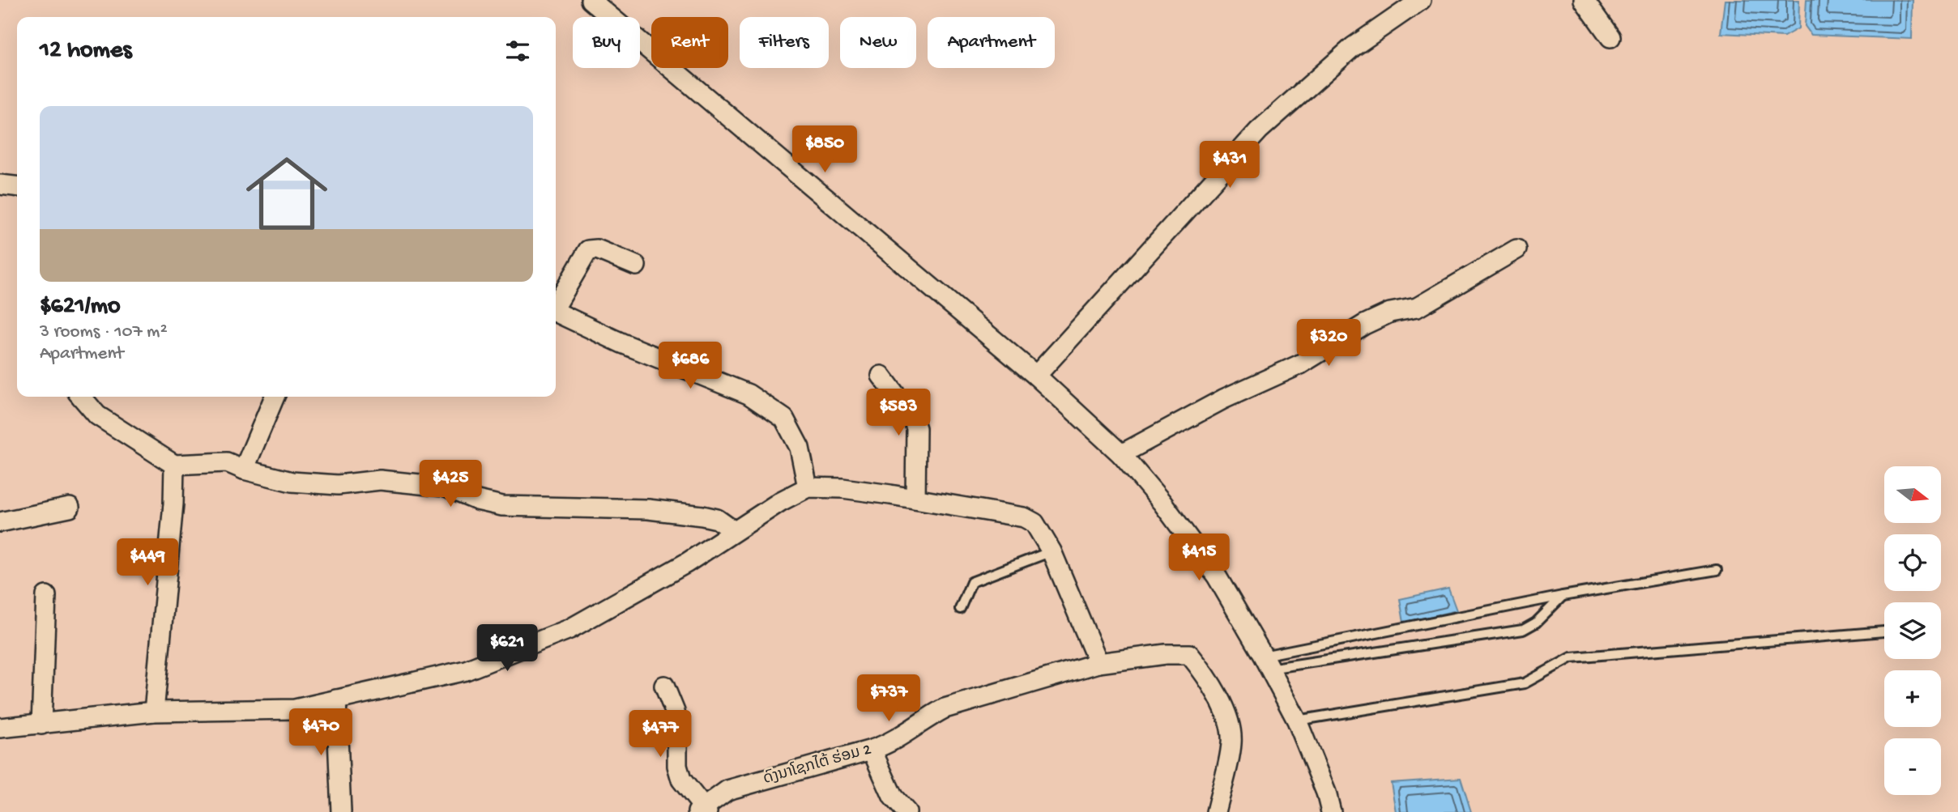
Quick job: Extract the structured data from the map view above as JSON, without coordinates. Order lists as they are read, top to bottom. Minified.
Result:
{"streets":{"street":["ດົງນາໂຊກໄຕ້ ຮ່ອມ 2"]},"north":"right","page":{"chip":["Buy","Rent","Filters","New","Apartment"],"heading":"12 homes","list":[{"name":"$621/mo","note":"3 rooms · 107 m² · Apartment"}],"price":["$850","$431","$320","$686","$583","$425","$415","$449","$621","$737","$470","$477"],"map_buttons":["+","−"]}}
